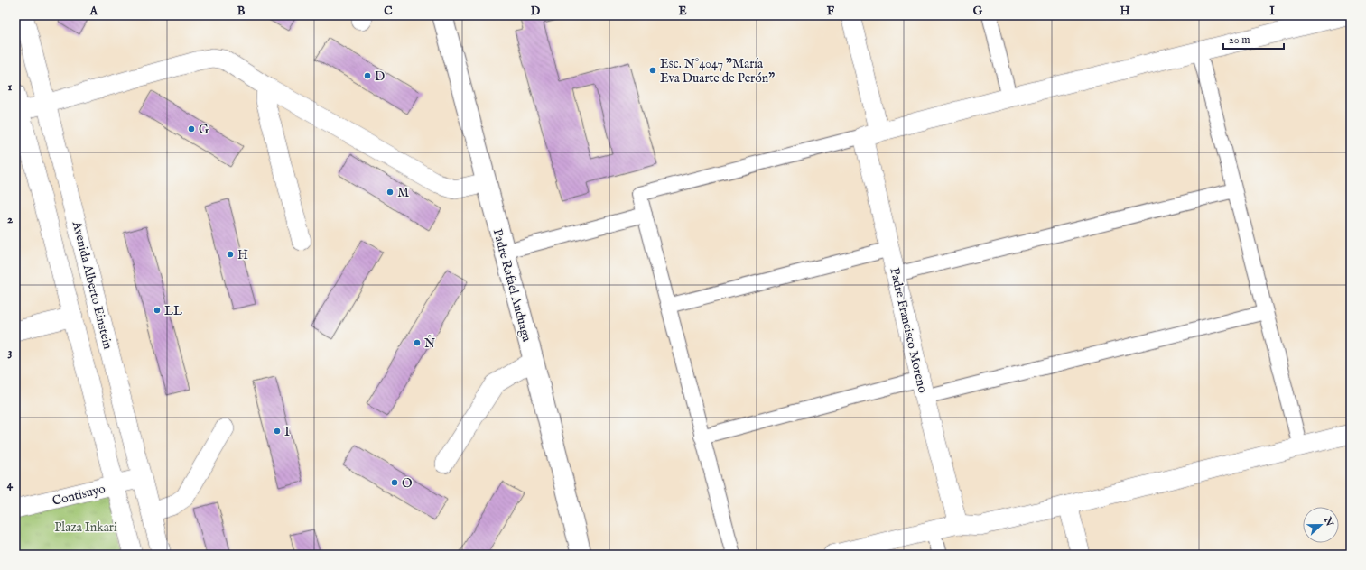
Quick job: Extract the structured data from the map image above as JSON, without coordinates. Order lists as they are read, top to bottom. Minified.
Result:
{"streets":{"street":["Avenida Alberto Einstein","Padre Rafael Anduaga","Padre Francisco Moreno","Contisuyo"]},"crossings":[["Avenida Alberto Einstein","Contisuyo"]],"parks":["Plaza Inkari"],"places":["Esc. N°4047 \"María Eva Duarte de Perón\"","D","G","M","H","LL","Ñ","I","O"],"scale_bar":"20 m","north":"right","grid":{"columns":["A","B","C","D","E","F","G","H","I"],"rows":["1","2","3","4"]}}
